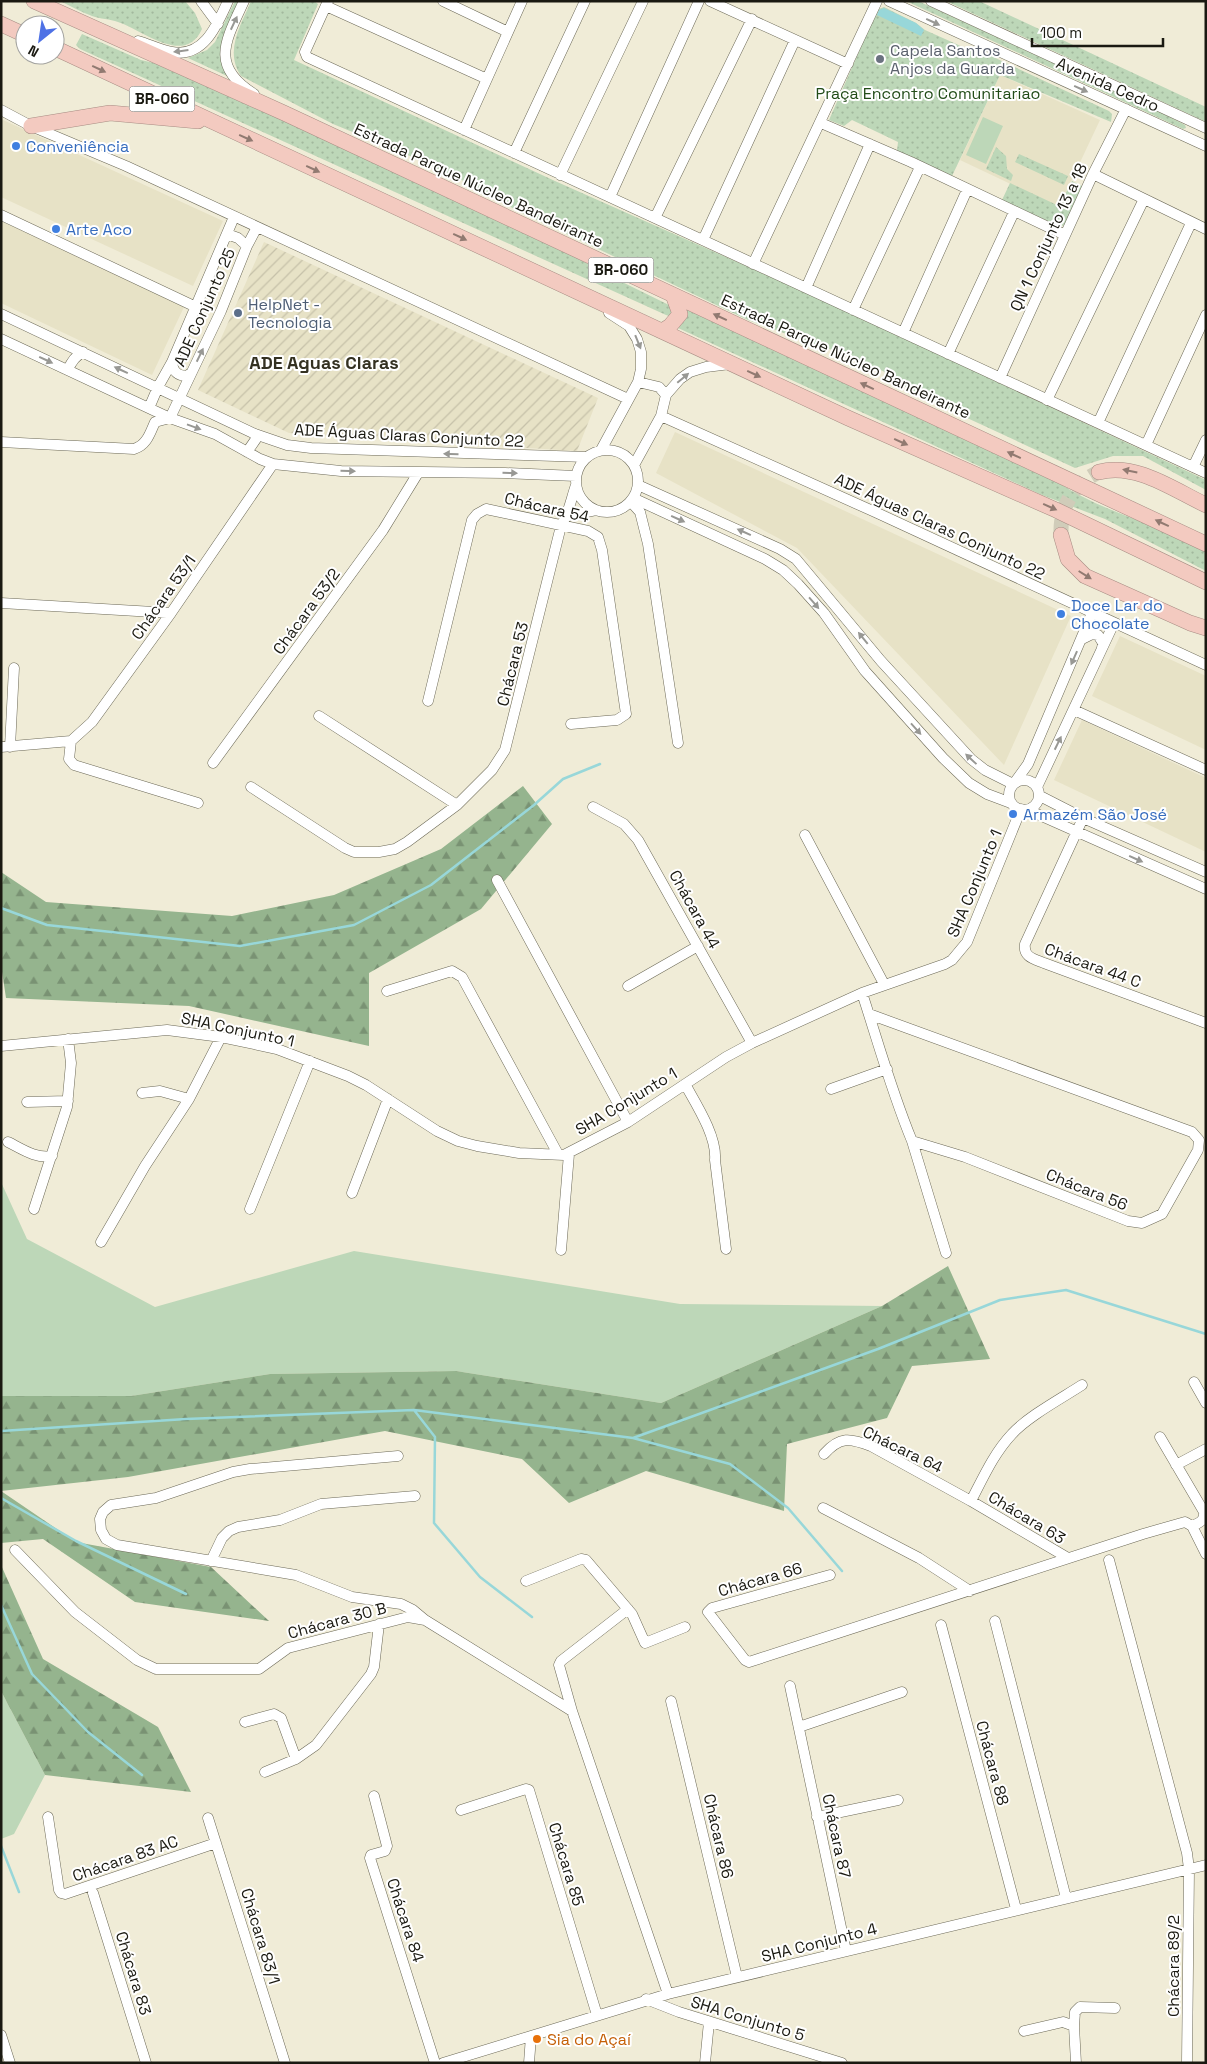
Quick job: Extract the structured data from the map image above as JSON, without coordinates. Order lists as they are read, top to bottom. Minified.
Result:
{"streets":{"highway":["BR-060","Estrada Parque Núcleo Bandeirante"],"street":["Avenida Cedro","QN 1 Conjunto 13 a 18","ADE Conjunto 25","ADE Águas Claras Conjunto 22","Chácara 54","Chácara 53/1","Chácara 53/2","Chácara 53","SHA Conjunto 1","Chácara 44","Chácara 44 C","Chácara 56","Chácara 64","Chácara 63","Chácara 66","Chácara 30 B","Chácara 88","Chácara 86","Chácara 87","Chácara 83 AC","Chácara 85","Chácara 84","Chácara 83/1","SHA Conjunto 4","Chácara 89/2","Chácara 83","SHA Conjunto 5"]},"crossings":[["Avenida Cedro","QN 1 Conjunto 13 a 18"],["ADE Conjunto 25","ADE Águas Claras Conjunto 22"],["ADE Águas Claras Conjunto 22","Chácara 53"],["Chácara 54","Chácara 53"],["SHA Conjunto 1","Chácara 44"],["Chácara 64","Chácara 63"],["Chácara 88","SHA Conjunto 4"],["Chácara 86","SHA Conjunto 4"],["Chácara 87","SHA Conjunto 4"],["Chácara 83 AC","Chácara 83/1"],["Chácara 85","SHA Conjunto 4"],["SHA Conjunto 4","Chácara 89/2"],["SHA Conjunto 4","SHA Conjunto 5"]],"districts":["ADE Aguas Claras"],"parks":["Praça Encontro Comunitariao"],"places":["Capela Santos Anjos da Guarda","Conveniência","Arte Aco","HelpNet - Tecnologia","Doce Lar do Chocolate","Armazém São José","Sia do Açaí"],"scale_bar":"100 m","north":"bottom left"}
